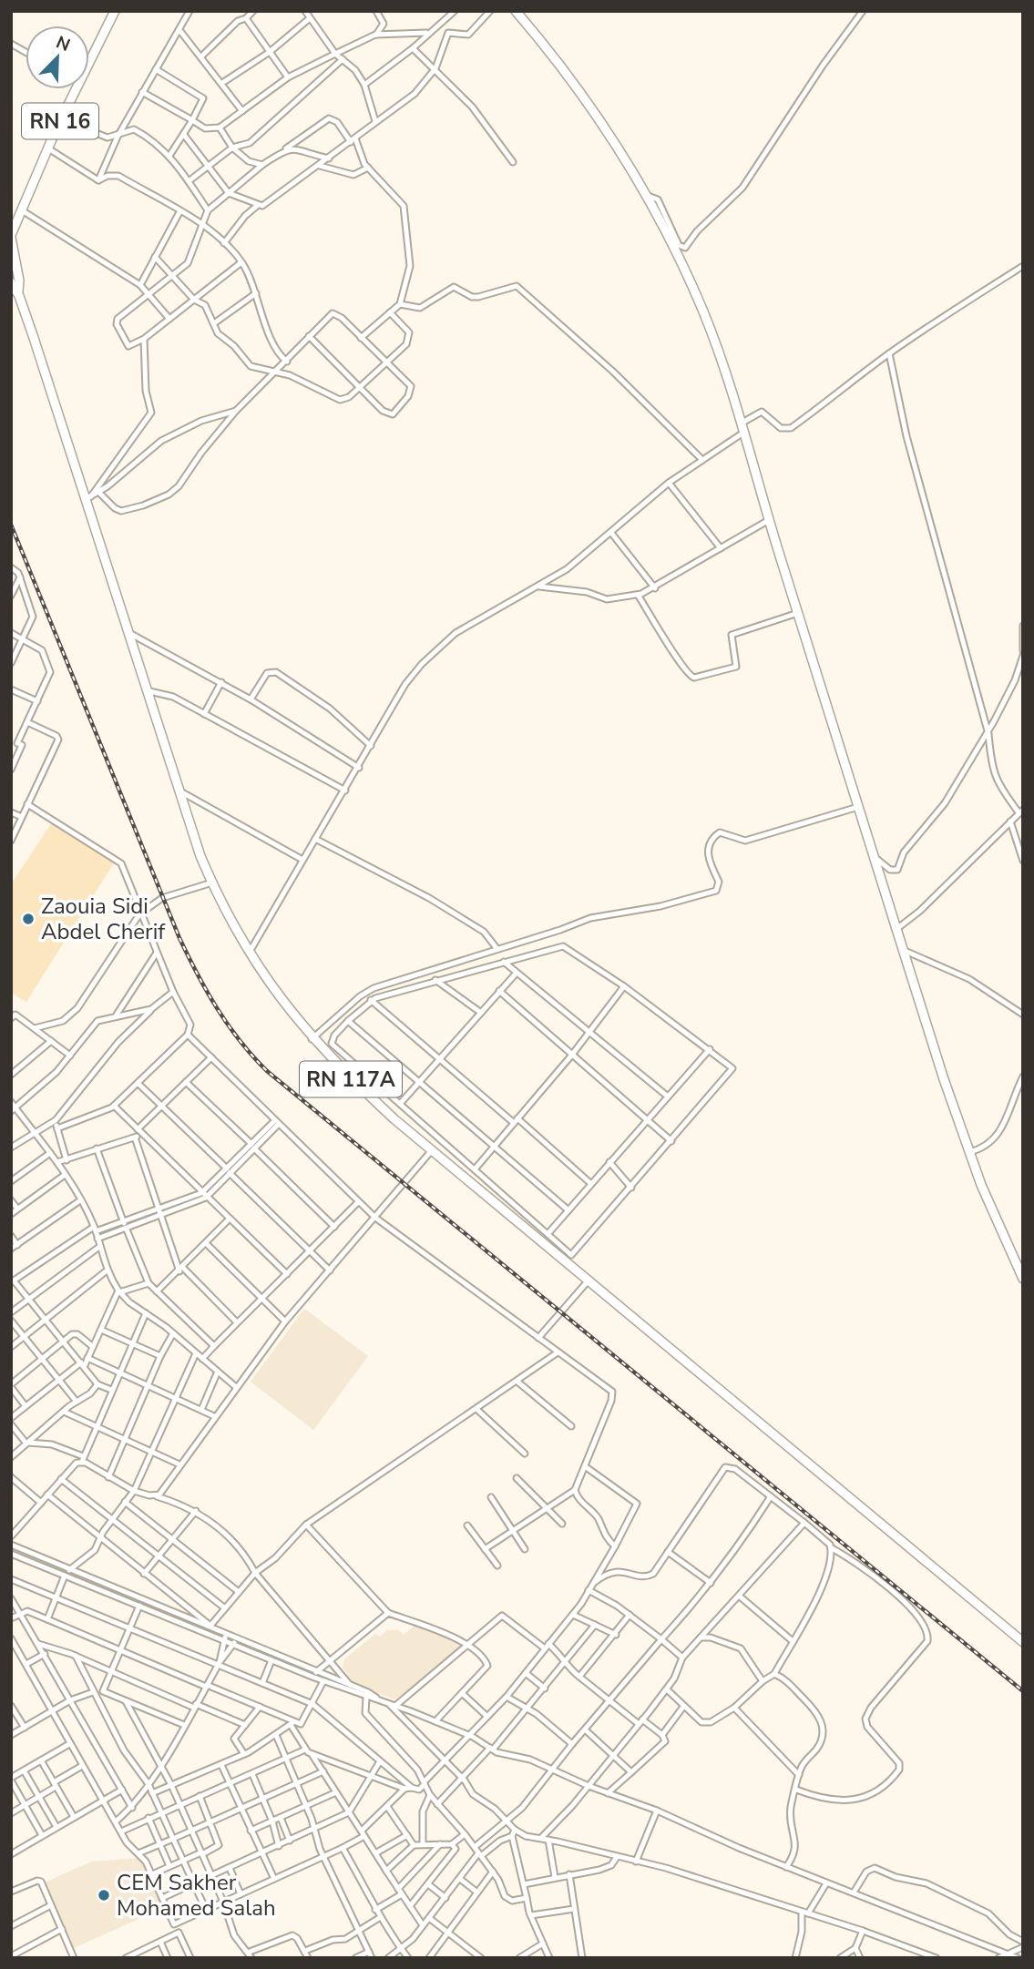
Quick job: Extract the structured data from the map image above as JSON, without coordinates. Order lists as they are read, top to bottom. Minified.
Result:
{"streets":{"main road":["RN 16","RN 117A"]},"places":["Zaouia Sidi Abdel Cherif","CEM Sakher Mohamed Salah"],"north":"top right"}
